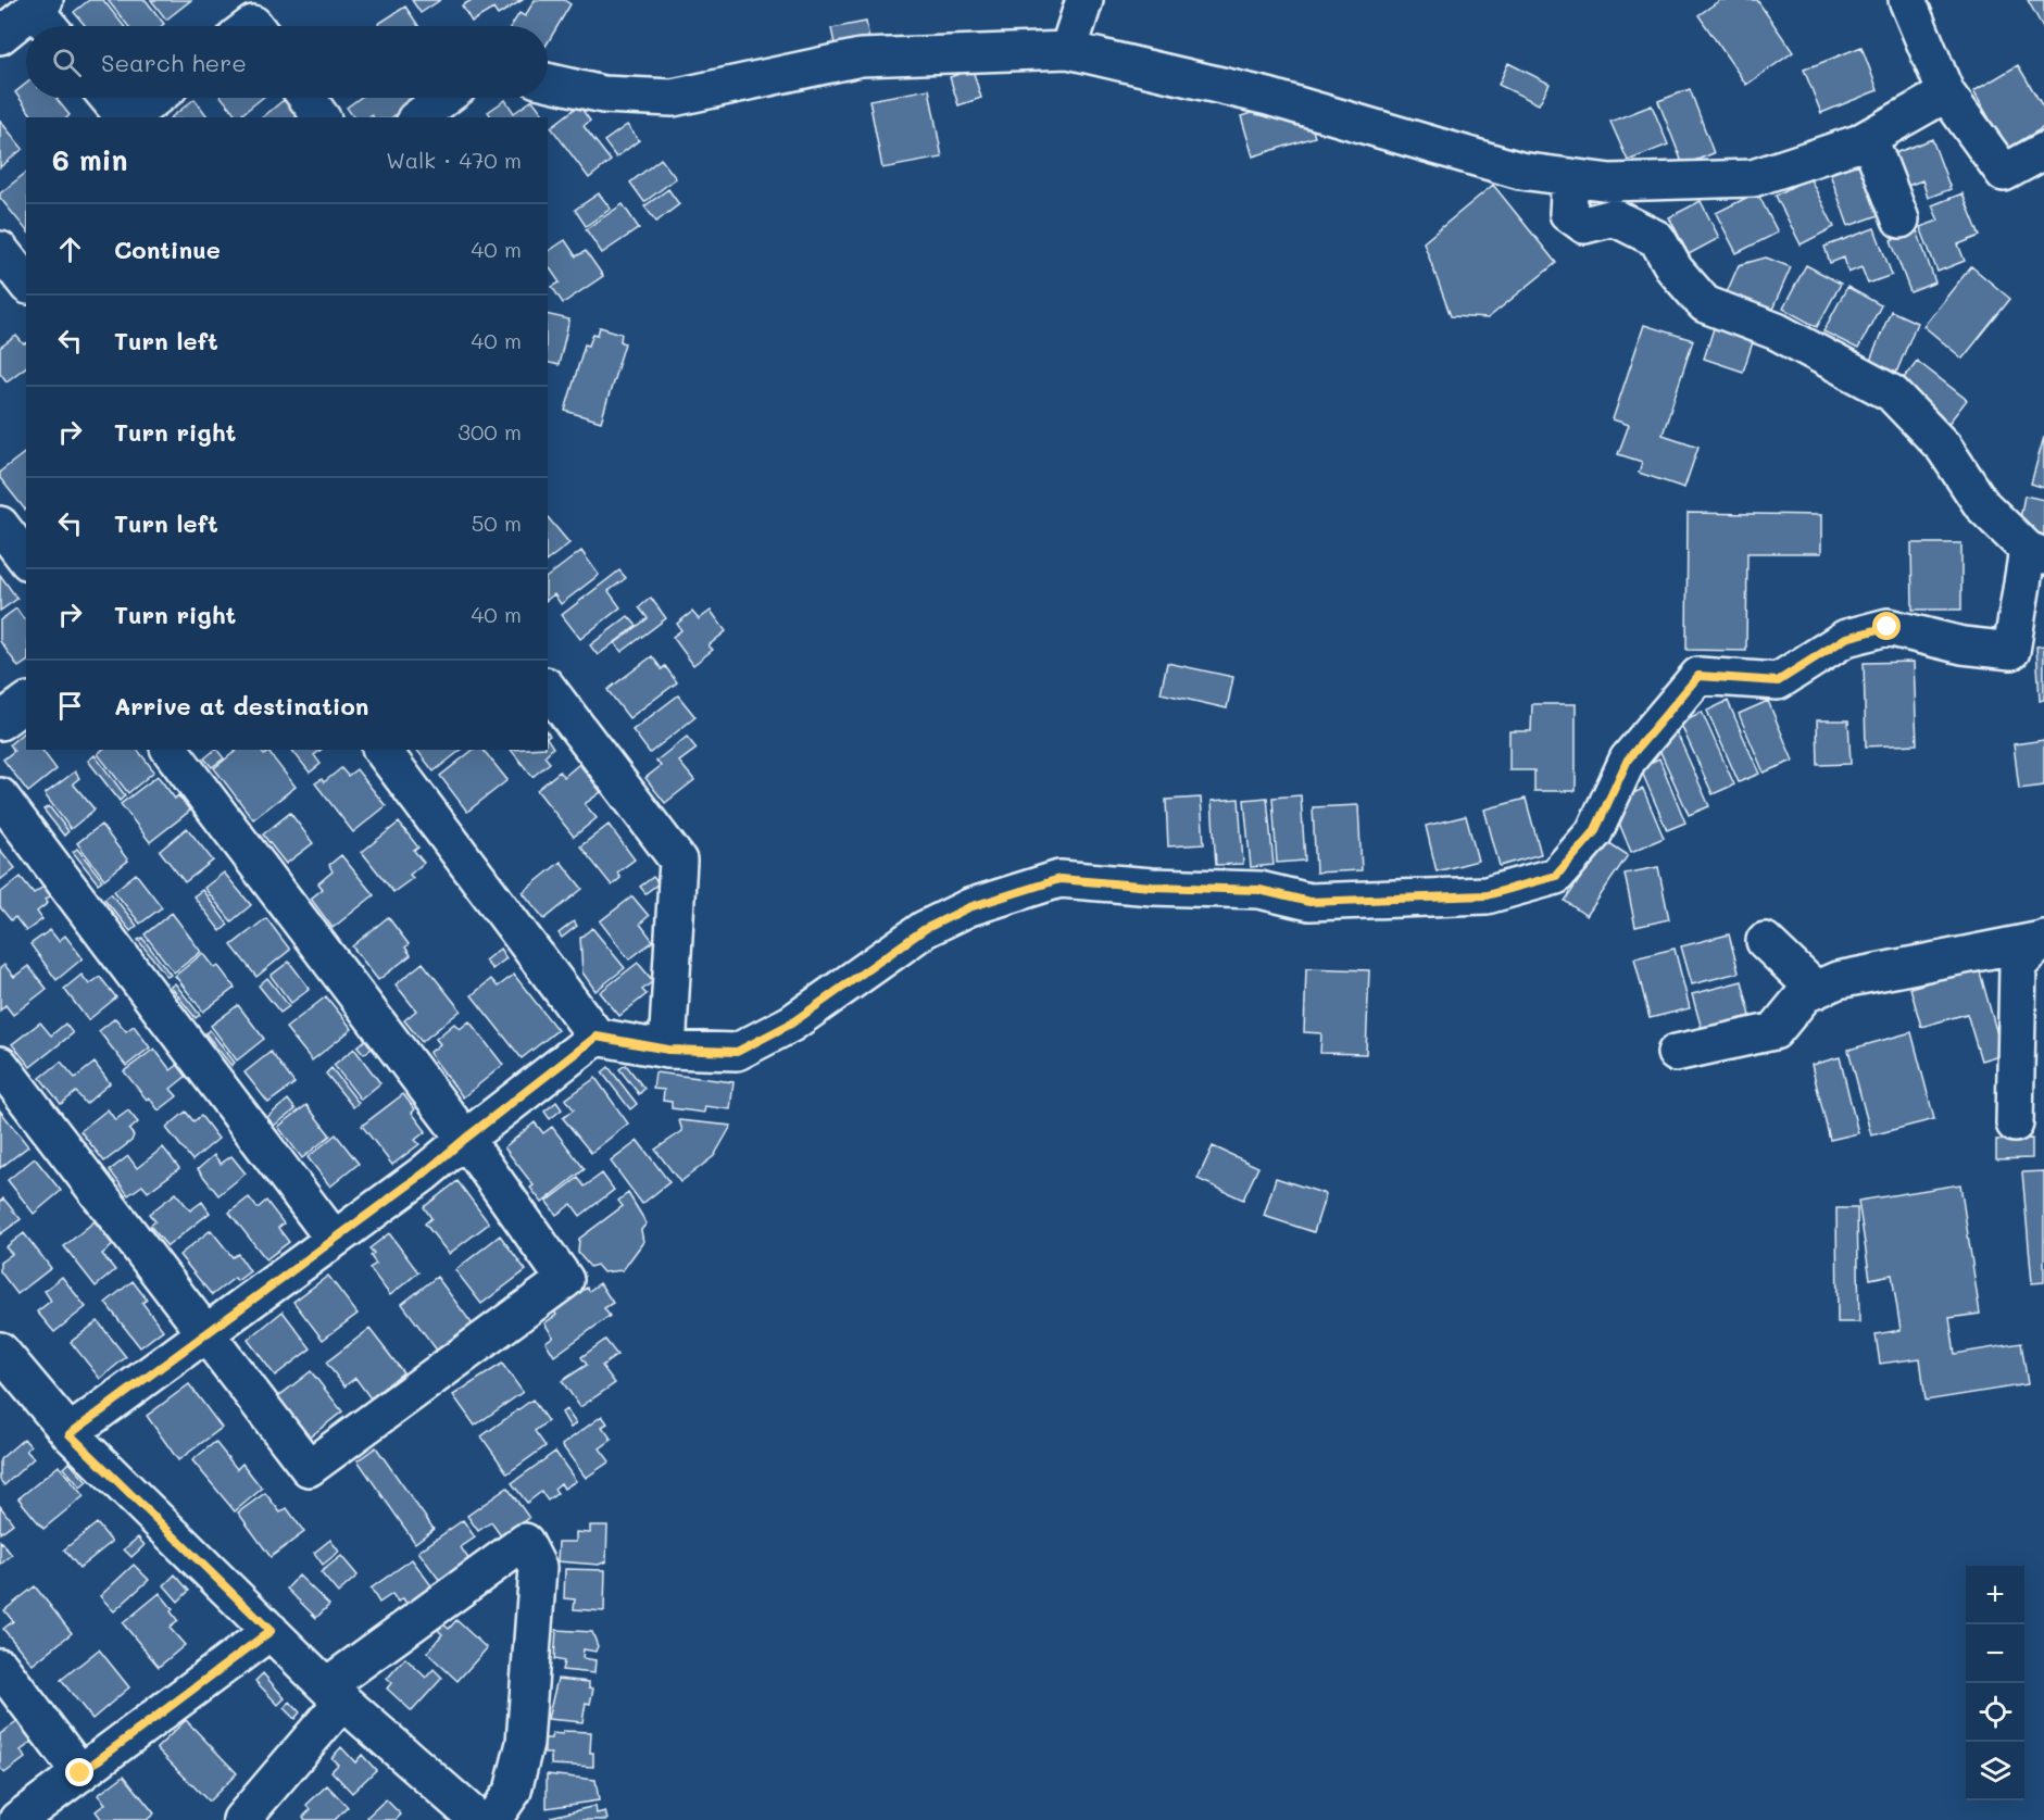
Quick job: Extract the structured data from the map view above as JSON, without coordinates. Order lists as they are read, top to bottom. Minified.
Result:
{"page":{"search":"Search here","heading":["6 min","Walk · 470 m"],"list":[["Continue","40 m"],["Turn left","40 m"],["Turn right","300 m"],["Turn left","50 m"],["Turn right","40 m"],"Arrive at destination"],"map_buttons":["+","−"]}}
